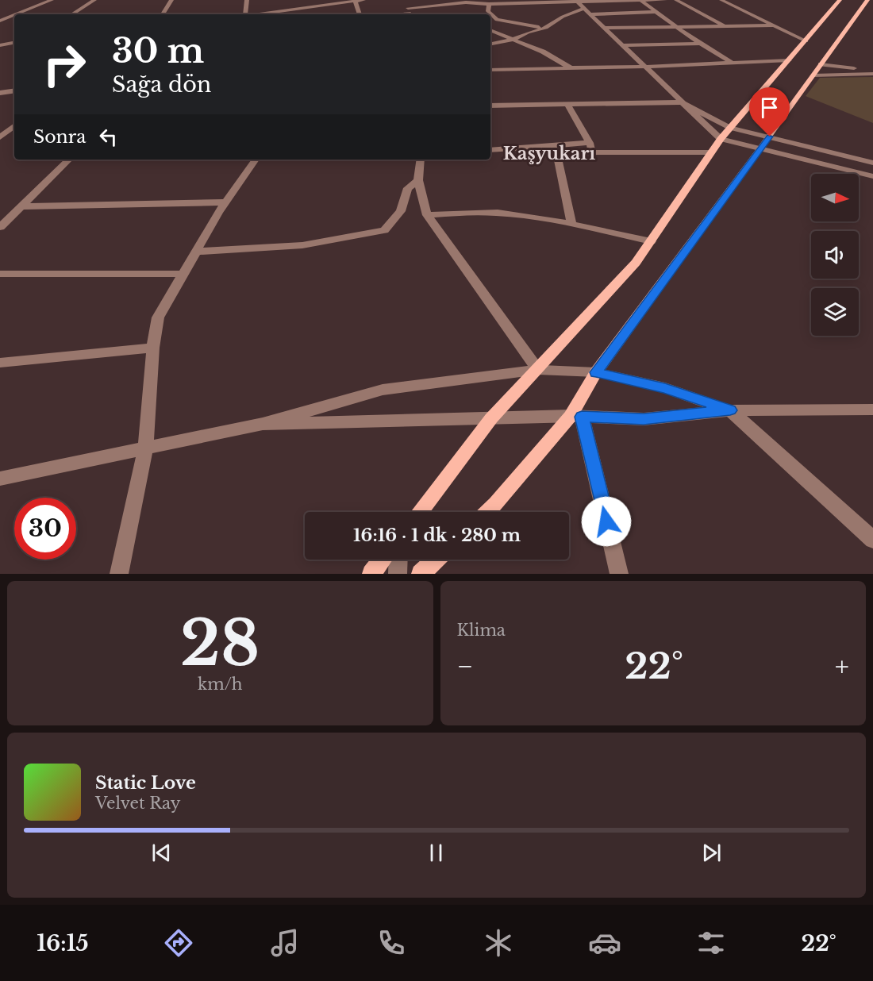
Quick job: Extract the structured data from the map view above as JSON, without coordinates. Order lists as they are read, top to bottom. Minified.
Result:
{"districts":["Kaşyukarı"],"north":"right","page":{"turn":["30 m","Sağa dön"],"then":"Sonra","limit":"30","trip":"16:16 · 1 dk · 280 m","tile":[["28","km/h"],"Klima"],"heat":["−","22°","+"],"song":["Static Love","Velvet Ray"],"tabs":["16:15","22°"]}}
